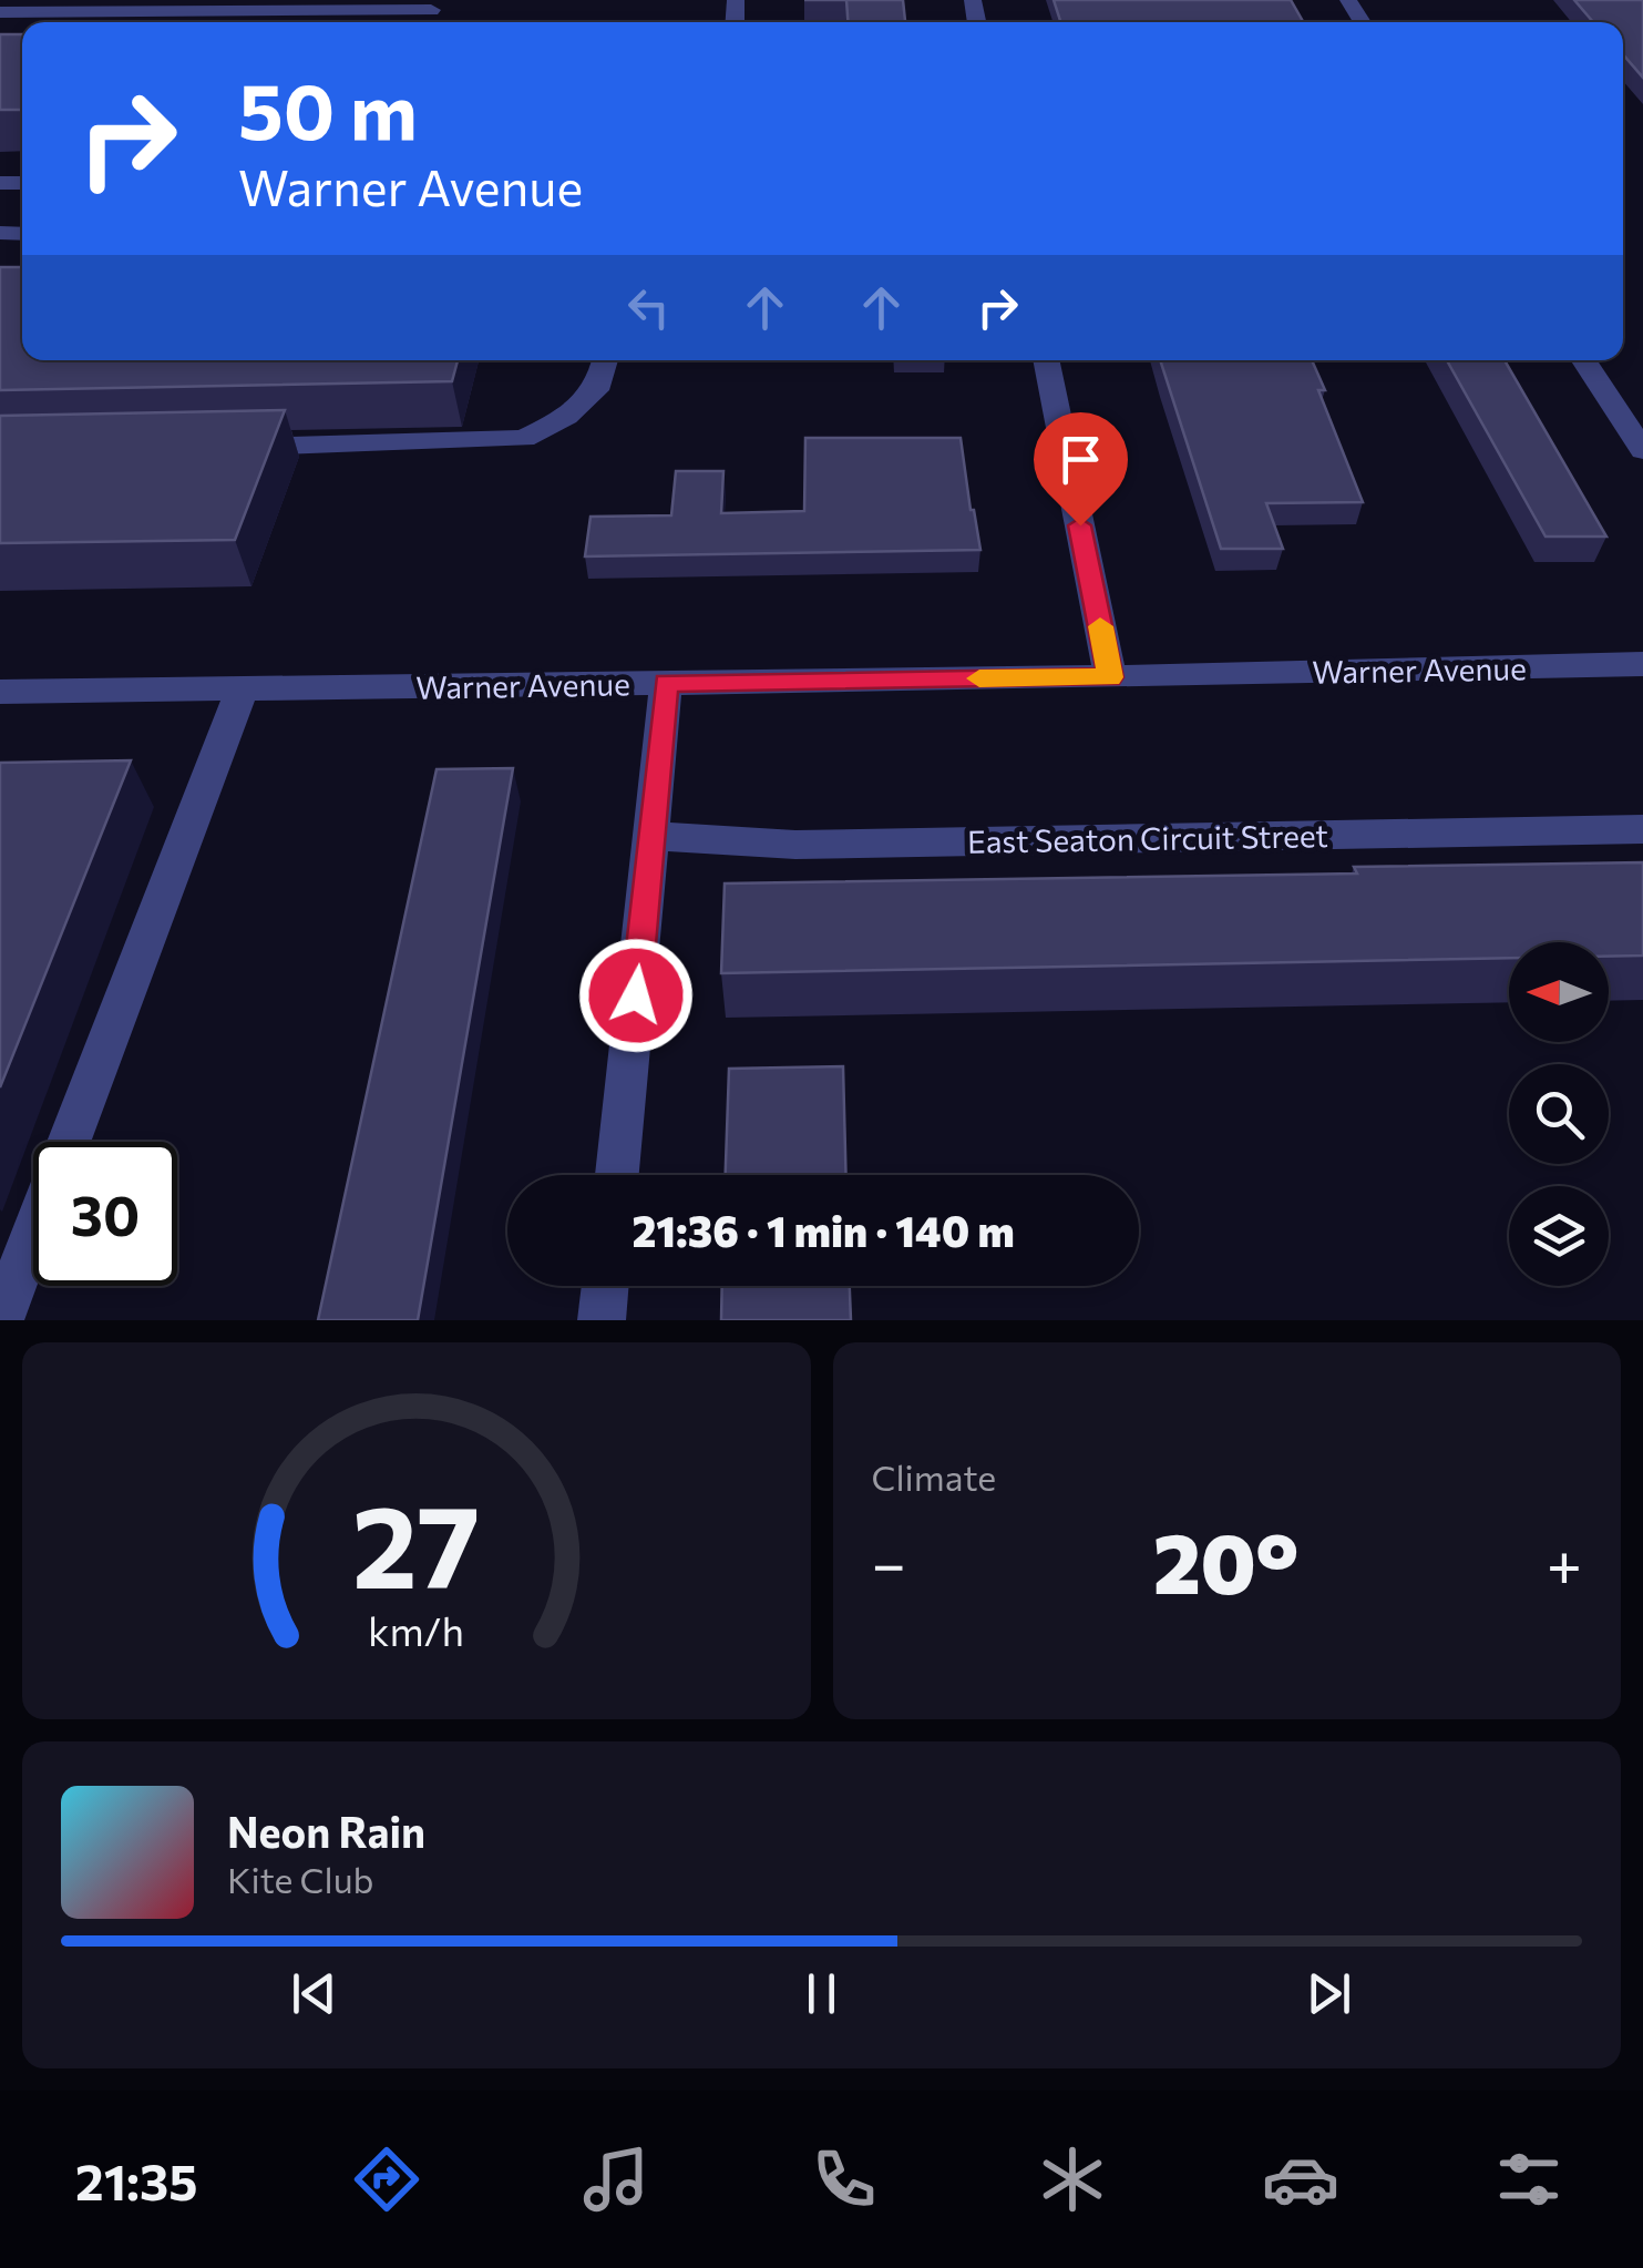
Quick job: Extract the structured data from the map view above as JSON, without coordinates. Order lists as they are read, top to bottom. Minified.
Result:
{"streets":{"street":["Warner Avenue","East Seaton Circuit Street"]},"north":"left","page":{"turn":["50 m","Warner Avenue"],"limit":"30","trip":"21:36 · 1 min · 140 m","tile":"Climate","heat":["−","20°","+"],"song":["Neon Rain","Kite Club"],"tabs":"21:35","gauge":["27","km/h"]}}
